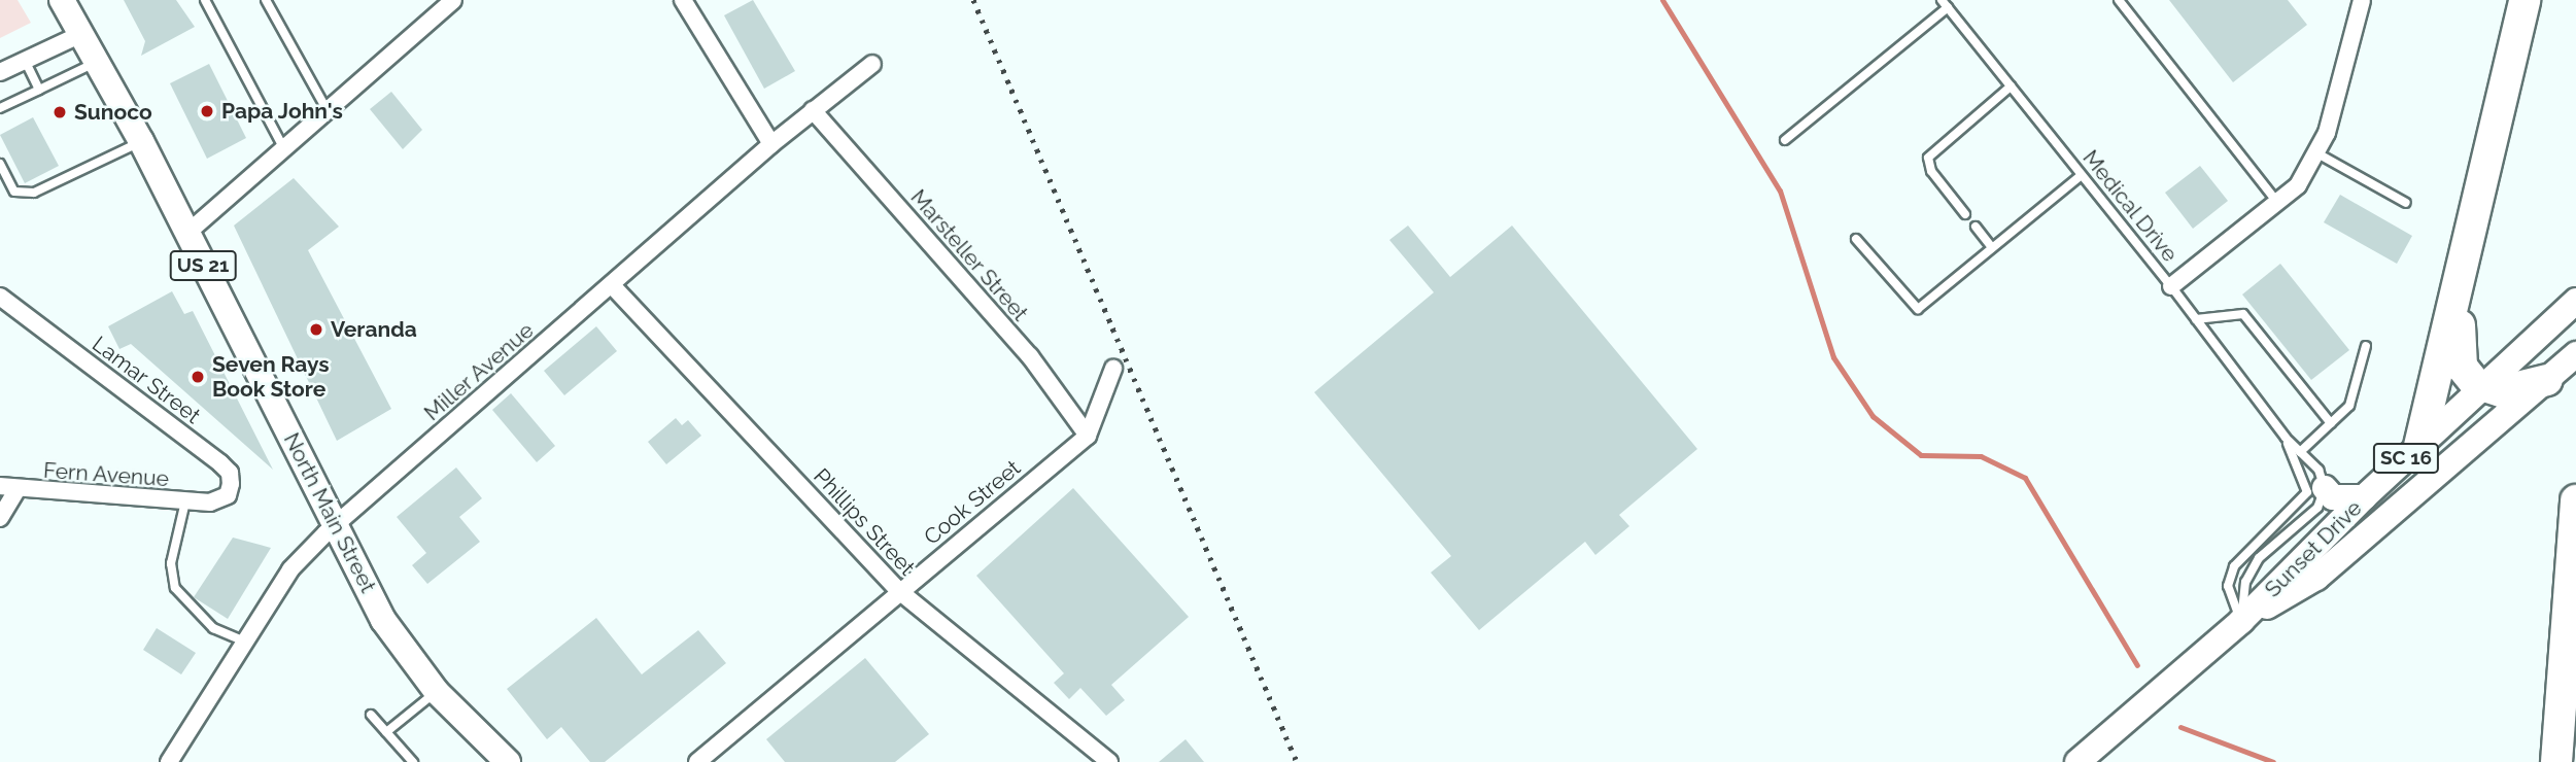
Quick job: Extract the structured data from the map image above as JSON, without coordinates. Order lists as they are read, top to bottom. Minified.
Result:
{"streets":{"main road":["US 21","SC 16","North Main Street","Sunset Drive"],"street":["Marsteller Street","Miller Avenue","Lamar Street","Fern Avenue","Cook Street","Phillips Street"],"lane":["Medical Drive"]},"crossings":[["Medical Drive","Sunset Drive"],["Marsteller Street","Miller Avenue"],["Marsteller Street","Cook Street"],["Miller Avenue","North Main Street"],["Miller Avenue","Phillips Street"],["Lamar Street","Fern Avenue"],["Cook Street","Phillips Street"]],"places":["Papa John's","Sunoco","Veranda","Seven Rays Book Store"]}
